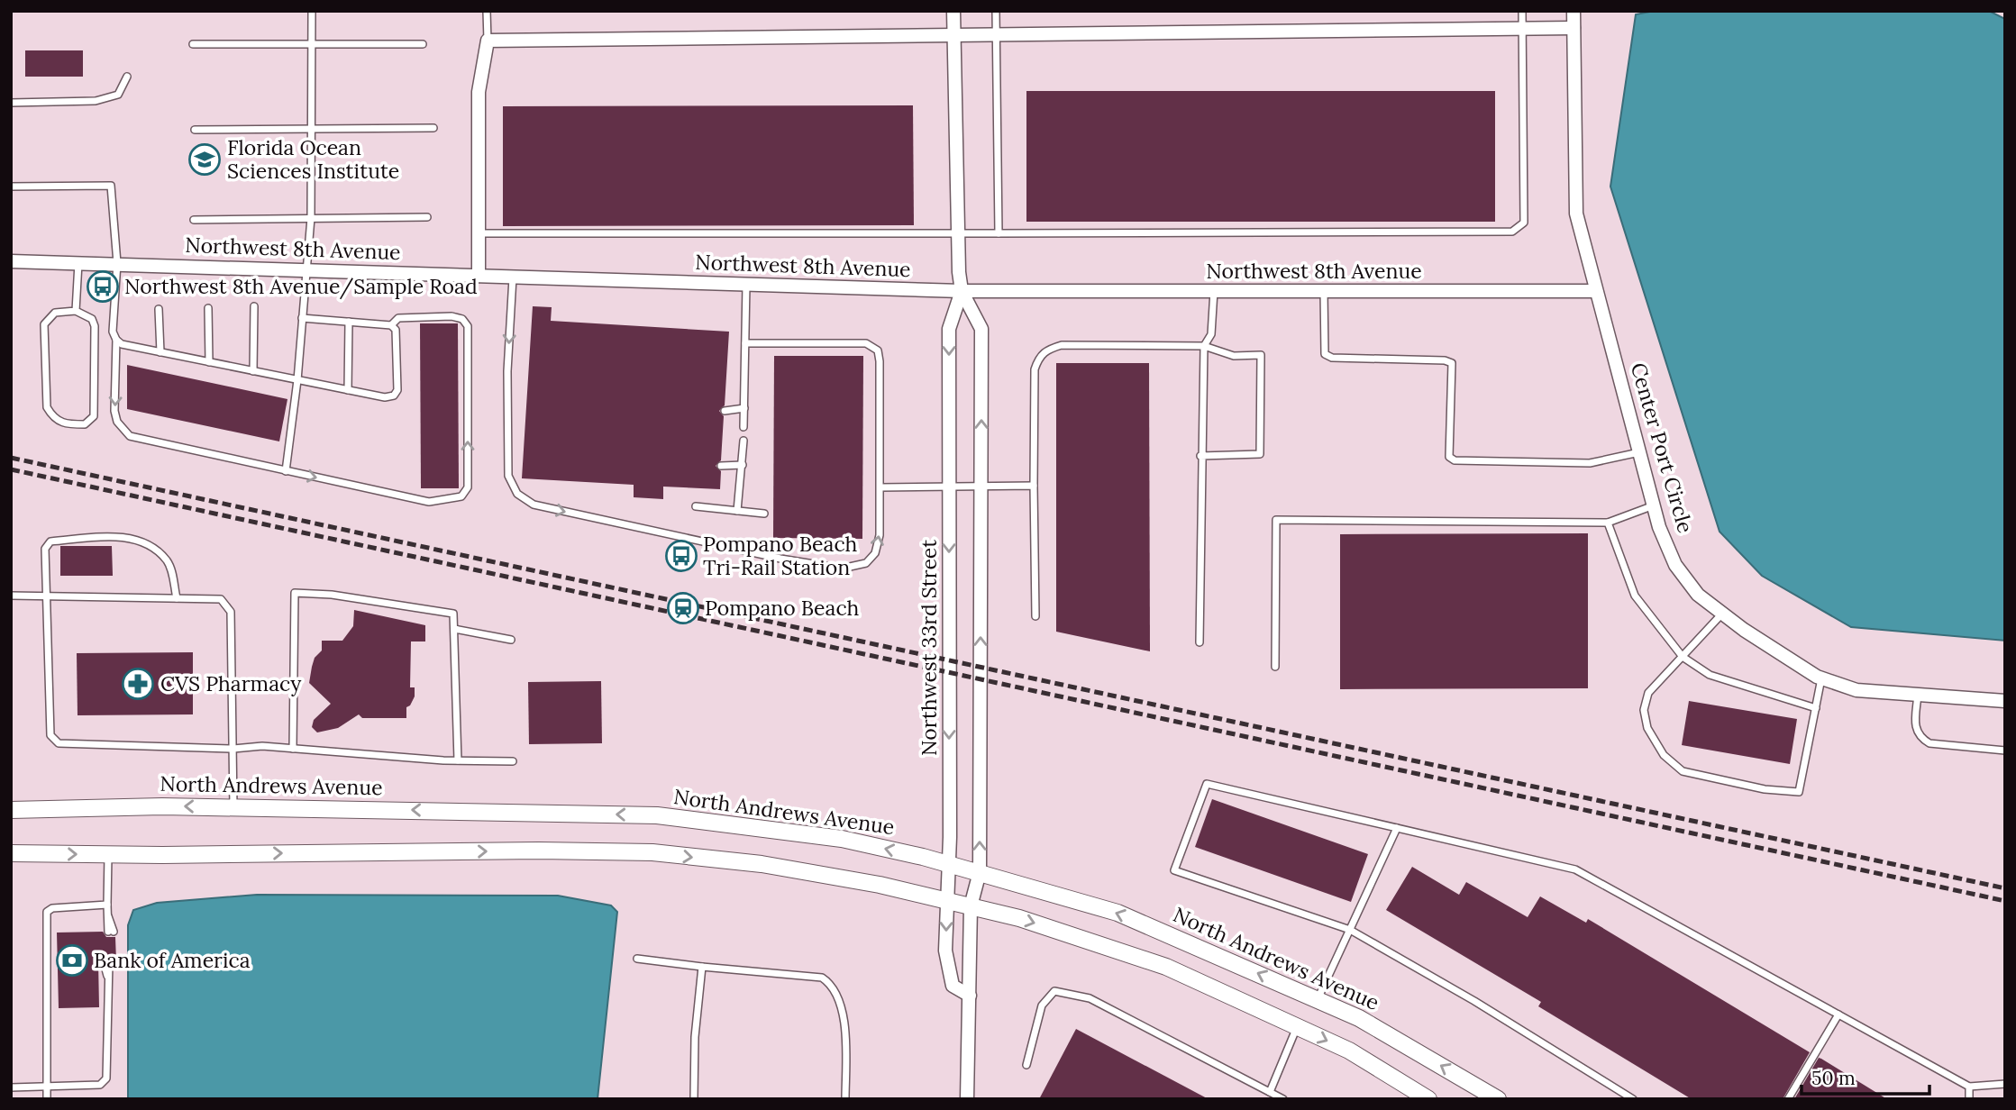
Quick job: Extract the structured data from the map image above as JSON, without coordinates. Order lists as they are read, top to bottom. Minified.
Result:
{"streets":{"street":["Northwest 8th Avenue","Center Port Circle","Northwest 33rd Street","North Andrews Avenue"]},"crossings":[["Northwest 8th Avenue","Center Port Circle"],["Northwest 8th Avenue","Northwest 33rd Street"],["Northwest 33rd Street","North Andrews Avenue"]],"places":{"school or university":["Florida Ocean Sciences Institute"],"bus stop":["Northwest 8th Avenue/Sample Road","Pompano Beach Tri-Rail Station"],"station":["Pompano Beach"],"pharmacy":["CVS Pharmacy"],"bank":["Bank of America"]},"scale_bar":"50 m"}
